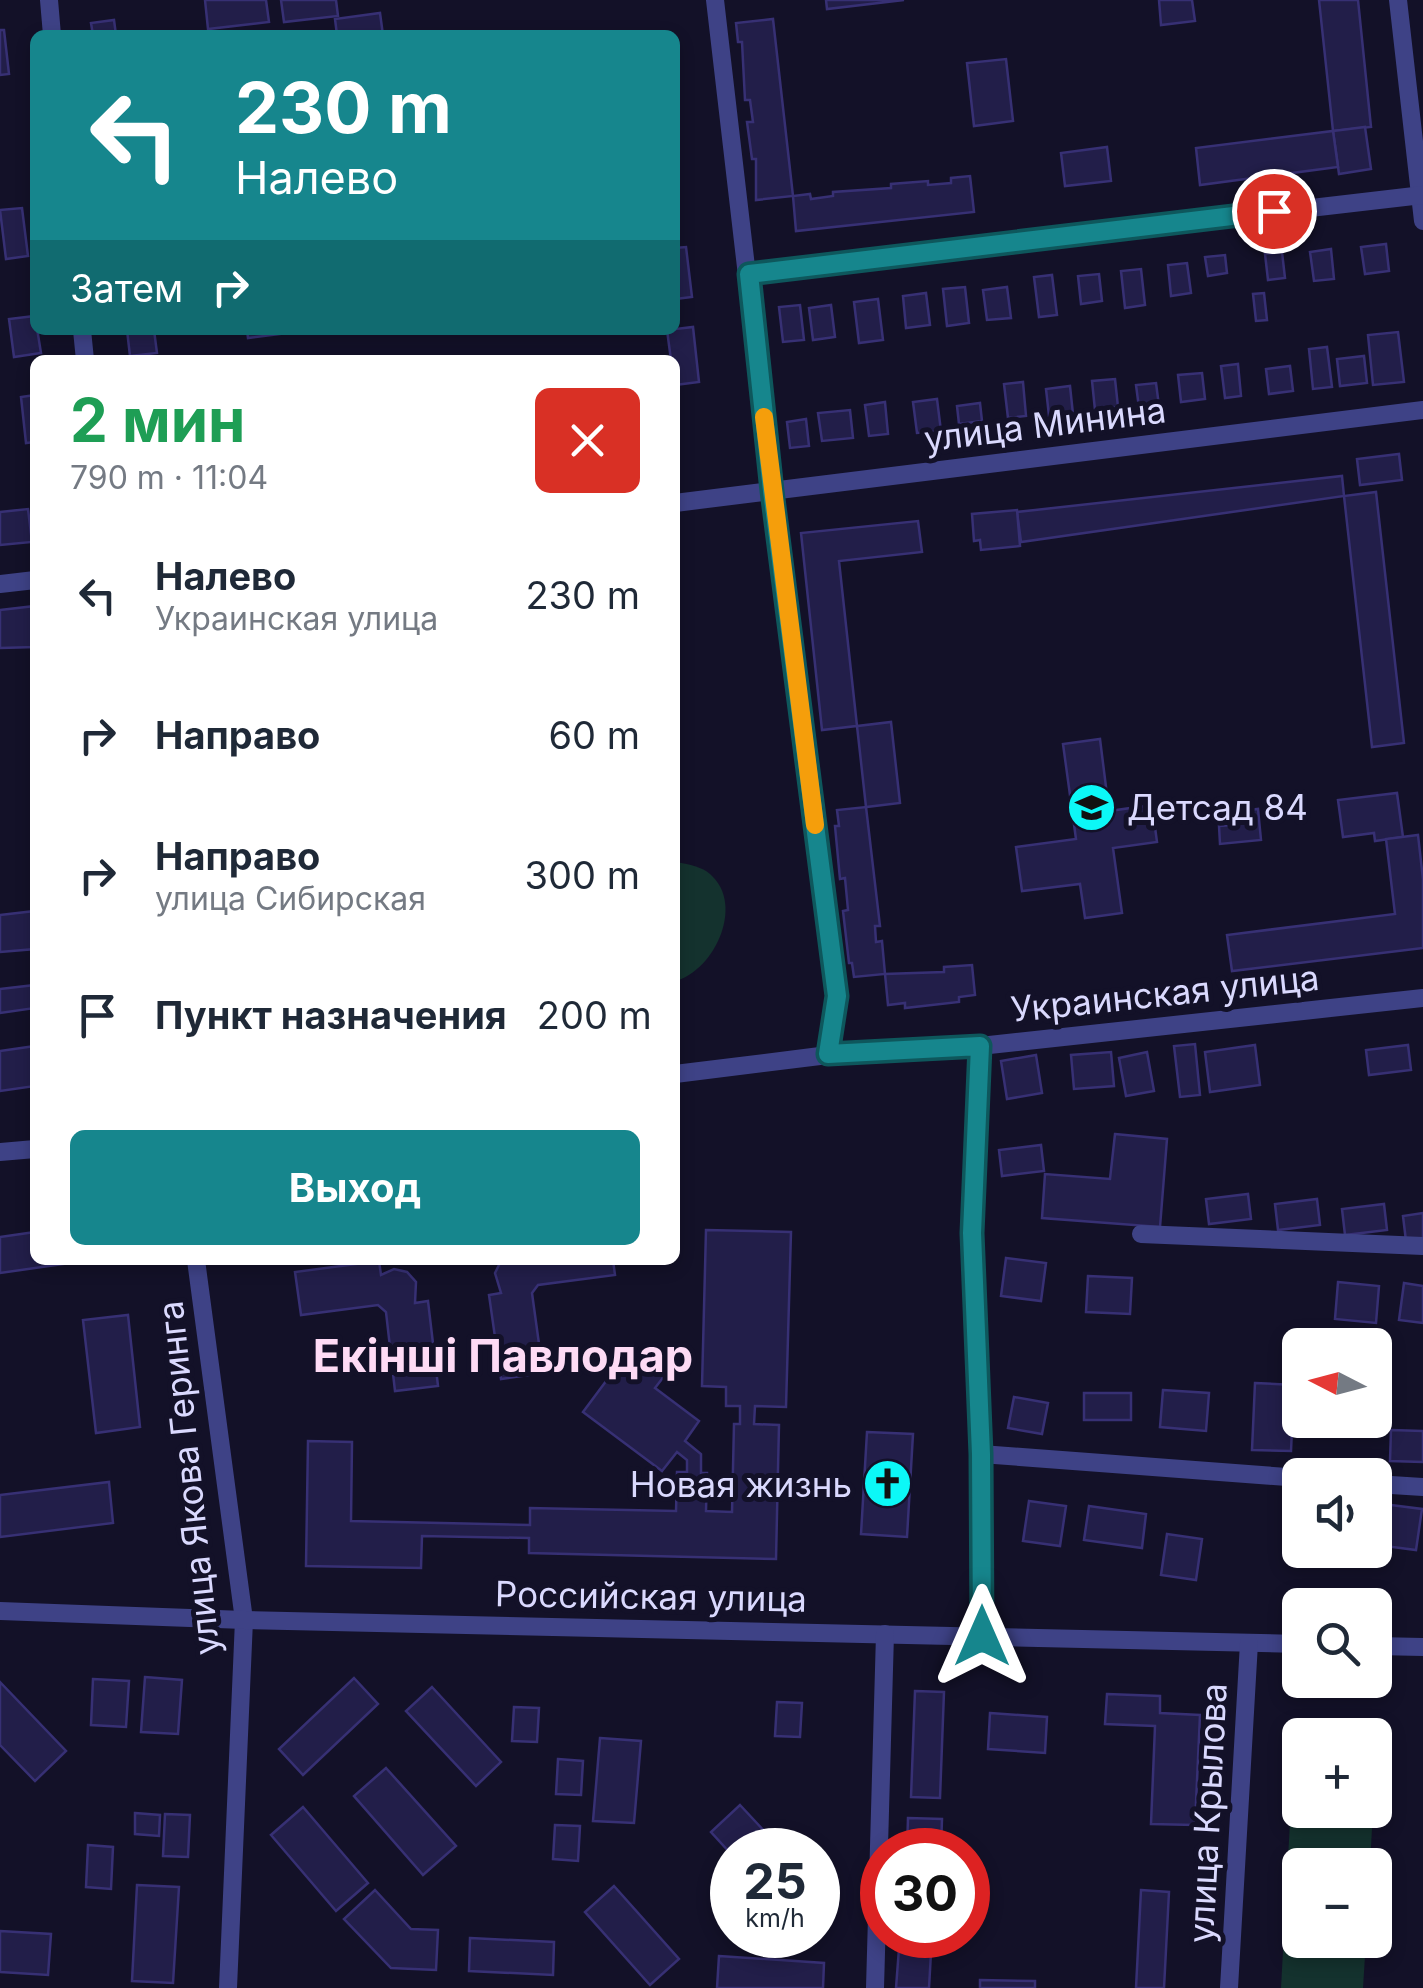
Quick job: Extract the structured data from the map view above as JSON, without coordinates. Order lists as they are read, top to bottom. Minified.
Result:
{"streets":{"street":["улица Минина","Украинская улица","улица Якова Геринга","Российская улица","улица Крылова"]},"crossings":[["улица Якова Геринга","Российская улица"],["Российская улица","улица Крылова"]],"districts":["Екінші Павлодар"],"places":{"school or university":["Детсад 84"],"church":["Новая жизнь"]},"north":"left","page":{"turn":["230 m","Налево"],"then":"Затем","heading":["2 мин","790 m · 11:04"],"list":[{"name":"Налево","note":"Украинская улица","value":"230 m"},{"name":"Направо","value":"60 m"},{"name":"Направо","note":"улица Сибирская","value":"300 m"},{"name":"Пункт назначения","value":"200 m"}],"buttons":"Выход","map_buttons":["+","−"],"speed":"25 km/h","limit":"30"}}
